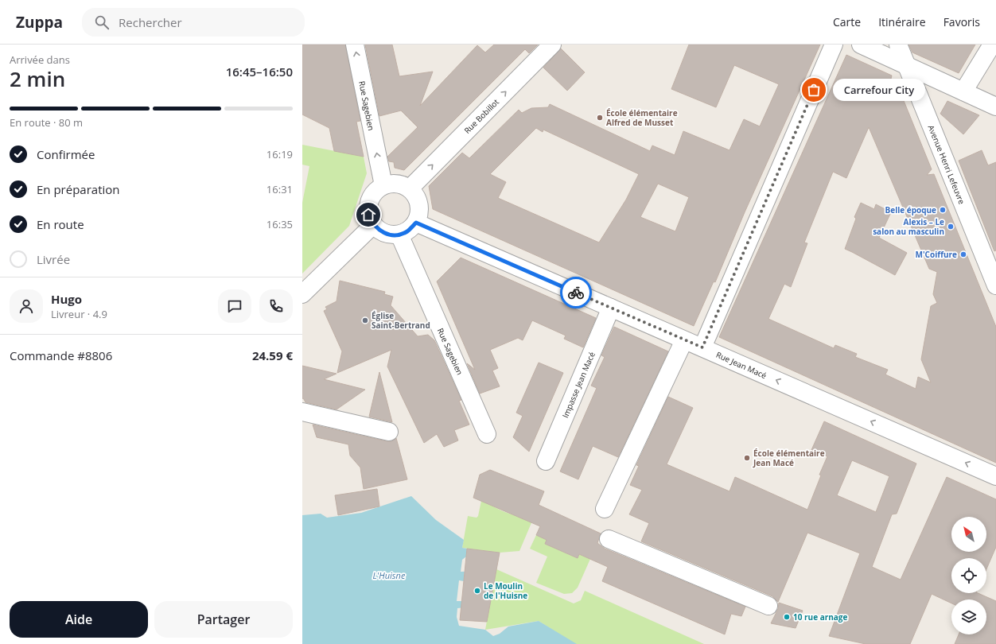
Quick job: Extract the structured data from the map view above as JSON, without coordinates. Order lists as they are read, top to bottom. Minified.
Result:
{"streets":{"street":["Rue Sagebien","Rue Bobillot","Avenue Henri Lefeuvre","Rue Jean Macé","Impasse Jean Macé"]},"crossings":[["Rue Sagebien","Rue Bobillot"],["Rue Sagebien","Rue Jean Macé"],["Rue Bobillot","Rue Jean Macé"],["Rue Jean Macé","Impasse Jean Macé"]],"one_way":["Rue Sagebien","Rue Bobillot","Rue Jean Macé"],"water":["L'Huisne"],"places":["Carrefour City","École élémentaire Alfred de Musset","Belle époque","Alexis – Le salon au masculin","M'Coiffure","Église Saint-Bertrand","École élémentaire Jean Macé","Le Moulin de l'Huisne","10 rue arnage"],"north":"top left","page":{"header":"Zuppa","search":"Rechercher","nav":["Carte","Itinéraire","Favoris"],"heading":["2 min","Arrivée dans","16:45–16:50"],"panel":["Hugo","Livreur · 4.9","Commande #8806","24.59 €"],"bubble":"Carrefour City","bar":"En route · 80 m","list":[["Confirmée","16:19"],["En préparation","16:31"],["En route","16:35"],"Livrée"],"buttons":["Aide","Partager"]}}
